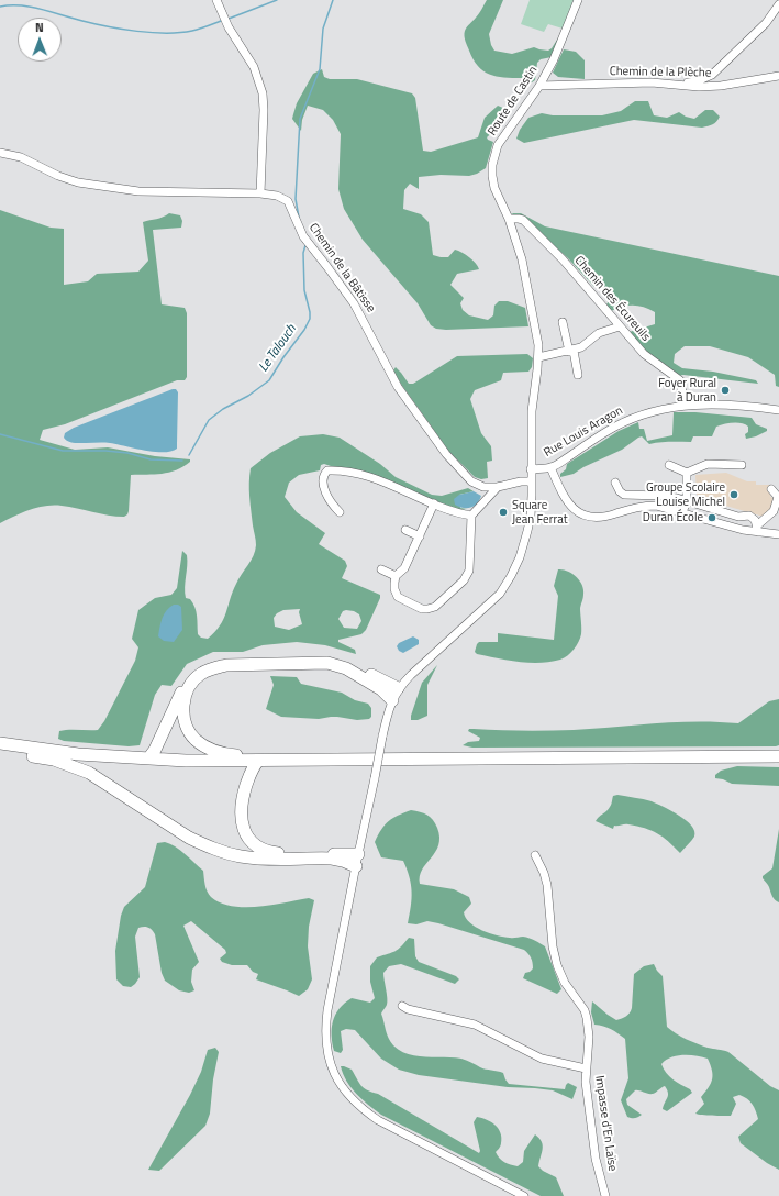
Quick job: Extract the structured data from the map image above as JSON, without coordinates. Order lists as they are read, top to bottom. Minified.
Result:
{"streets":{"street":["Chemin de la Plèche","Route de Castin","Chemin de la Bâtisse","Chemin des Écureuils","Rue Louis Aragon","Impasse d'En Laïse"]},"crossings":[["Chemin de la Plèche","Route de Castin"],["Route de Castin","Chemin des Écureuils"],["Route de Castin","Rue Louis Aragon"],["Chemin des Écureuils","Rue Louis Aragon"]],"water":["Le Talouch"],"places":["Foyer Rural à Duran","Groupe Scolaire Louise Michel","Square Jean Ferrat","Duran École"],"north":"top"}
